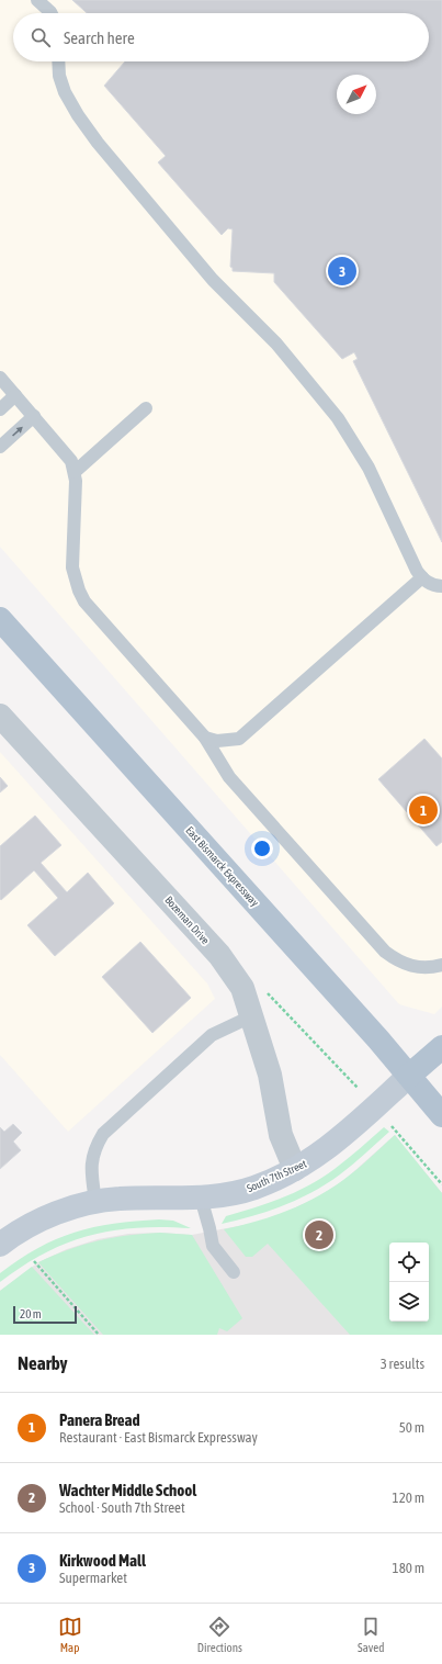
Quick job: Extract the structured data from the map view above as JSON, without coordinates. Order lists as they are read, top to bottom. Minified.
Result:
{"streets":{"main road":["East Bismarck Expressway","South 7th Street"],"street":["Bozeman Drive"]},"crossings":[["East Bismarck Expressway","South 7th Street"],["Bozeman Drive","South 7th Street"]],"scale_bar":"20 m","north":"top right","page":{"search":"Search here","pins":["3","1","2"],"scale":"20 m","heading":["Nearby","3 results"],"list":[{"mark":"1","name":"Panera Bread","note":"Restaurant · East Bismarck Expressway","value":"50 m"},{"mark":"2","name":"Wachter Middle School","note":"School · South 7th Street","value":"120 m"},{"mark":"3","name":"Kirkwood Mall","note":"Supermarket","value":"180 m"}],"nav":["Map","Directions","Saved"]}}
